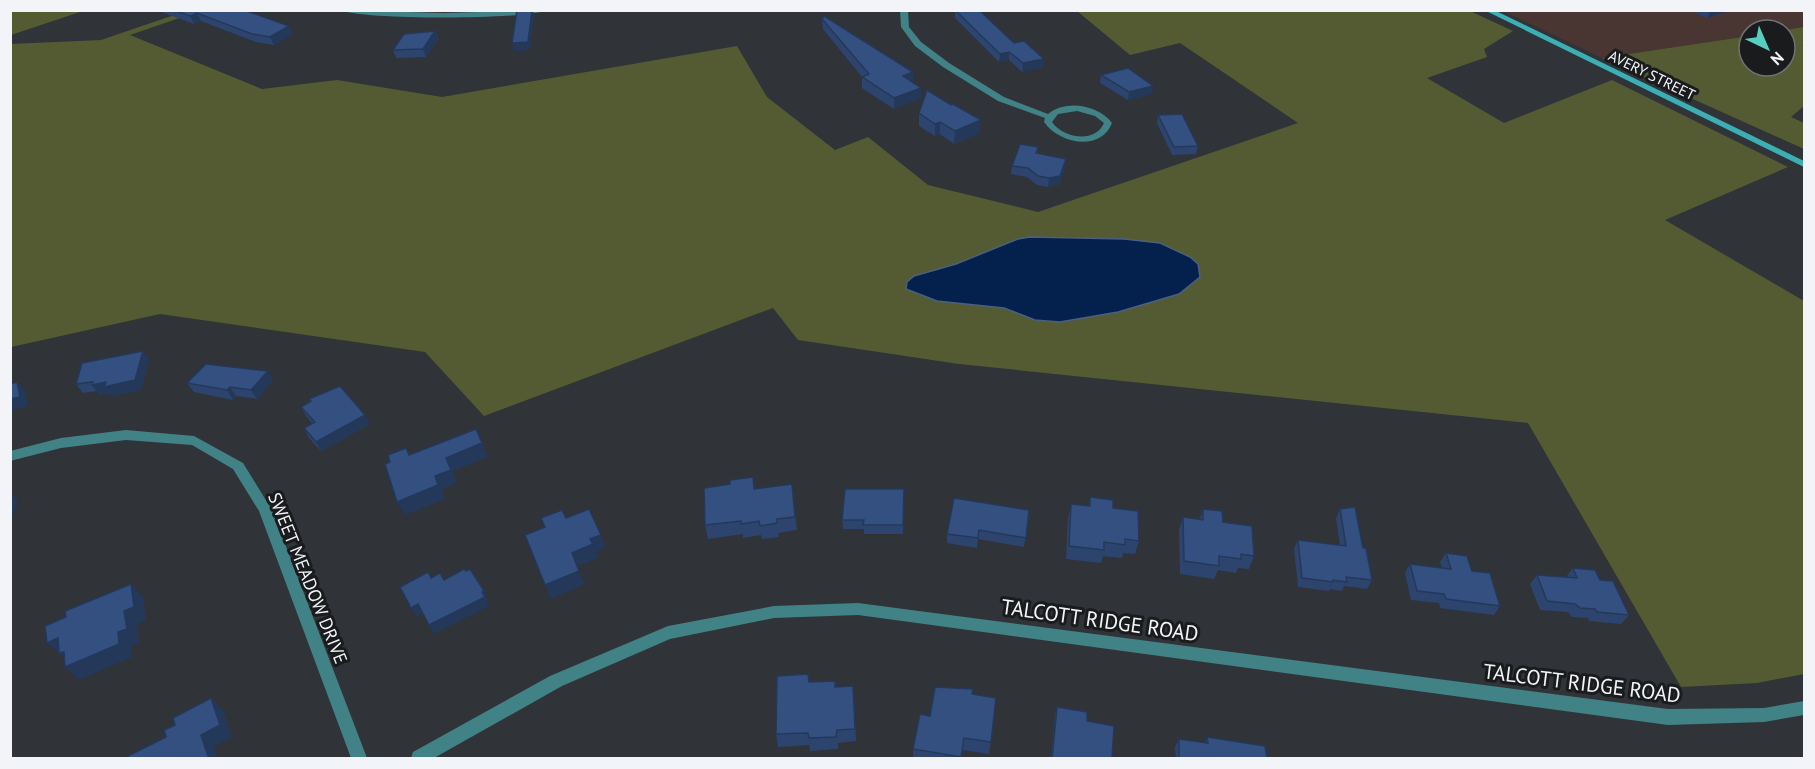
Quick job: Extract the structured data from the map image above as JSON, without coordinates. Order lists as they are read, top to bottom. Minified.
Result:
{"streets":{"main road":["AVERY STREET"],"street":["SWEET MEADOW DRIVE","TALCOTT RIDGE ROAD"]},"north":"bottom right"}
